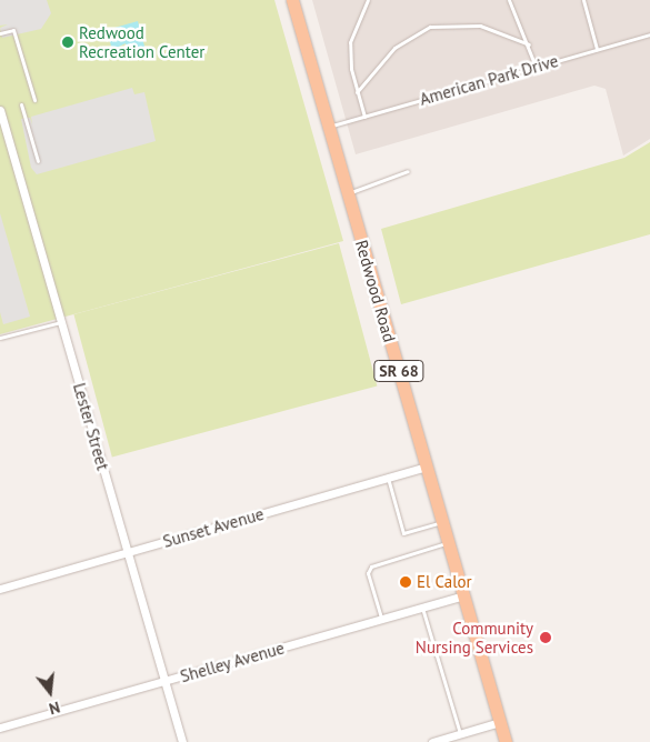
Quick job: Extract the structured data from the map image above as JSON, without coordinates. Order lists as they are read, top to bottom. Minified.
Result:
{"streets":{"main road":["Redwood Road","SR 68"],"street":["Lester Street","Sunset Avenue","Shelley Avenue"],"lane":["American Park Drive"]},"crossings":[["American Park Drive","Redwood Road"],["Redwood Road","Sunset Avenue"],["Redwood Road","Shelley Avenue"],["Lester Street","Sunset Avenue"],["Lester Street","Shelley Avenue"]],"places":["Redwood Recreation Center","El Calor","Community Nursing Services"],"north":"bottom"}
